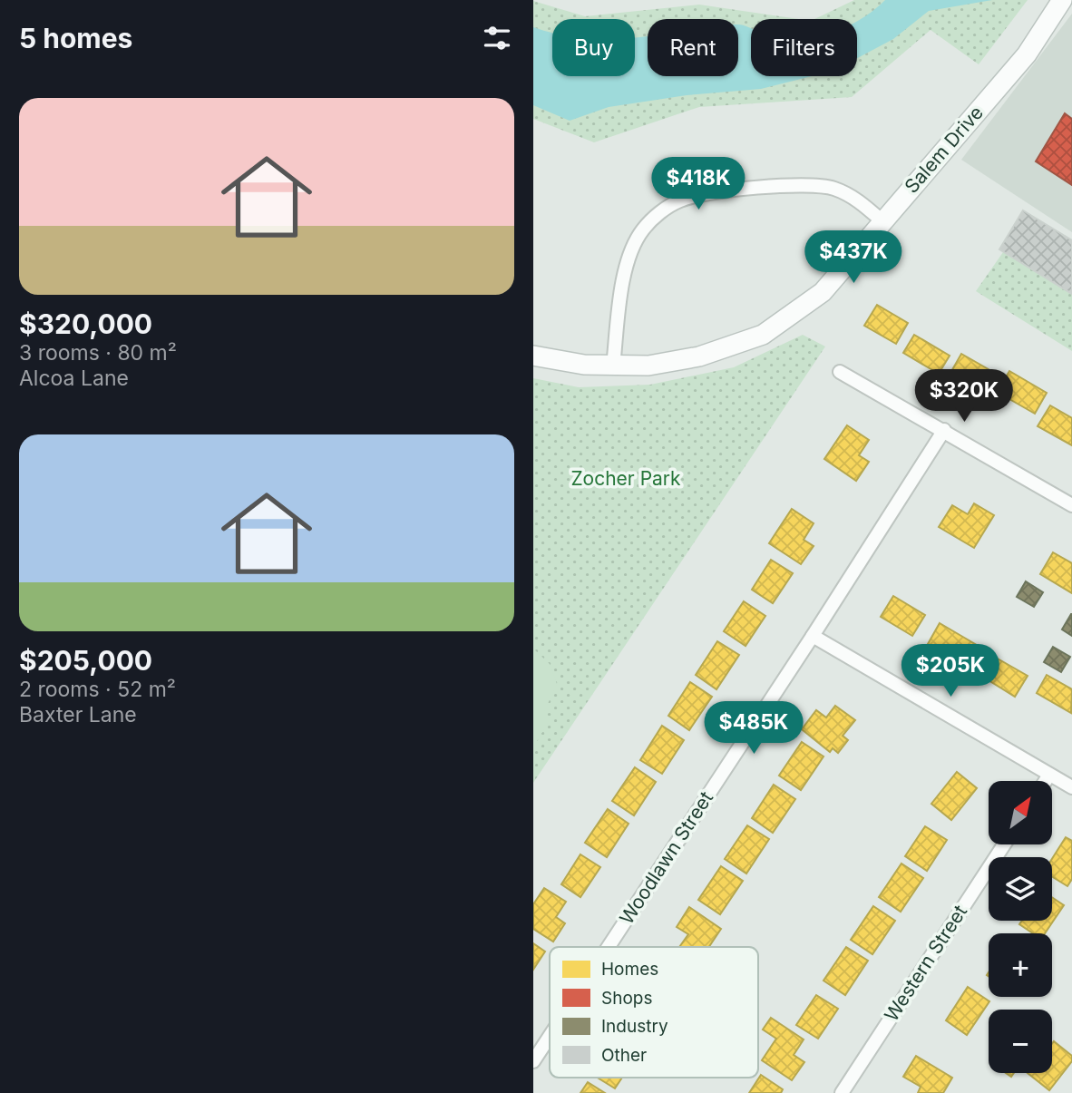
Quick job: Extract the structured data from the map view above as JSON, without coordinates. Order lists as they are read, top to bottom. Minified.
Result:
{"streets":{"street":["Salem Drive","Woodlawn Street","Western Street"]},"parks":["Zocher Park"],"legend":["Homes","Shops","Industry","Other"],"north":"top right","page":{"heading":"5 homes","chip":["Buy","Rent","Filters"],"list":[{"name":"$320,000","note":"3 rooms · 80 m² · Alcoa Lane"},{"name":"$205,000","note":"2 rooms · 52 m² · Baxter Lane"}],"price":["$418K","$437K","$320K","$205K","$485K"],"map_buttons":["+","−"]}}
